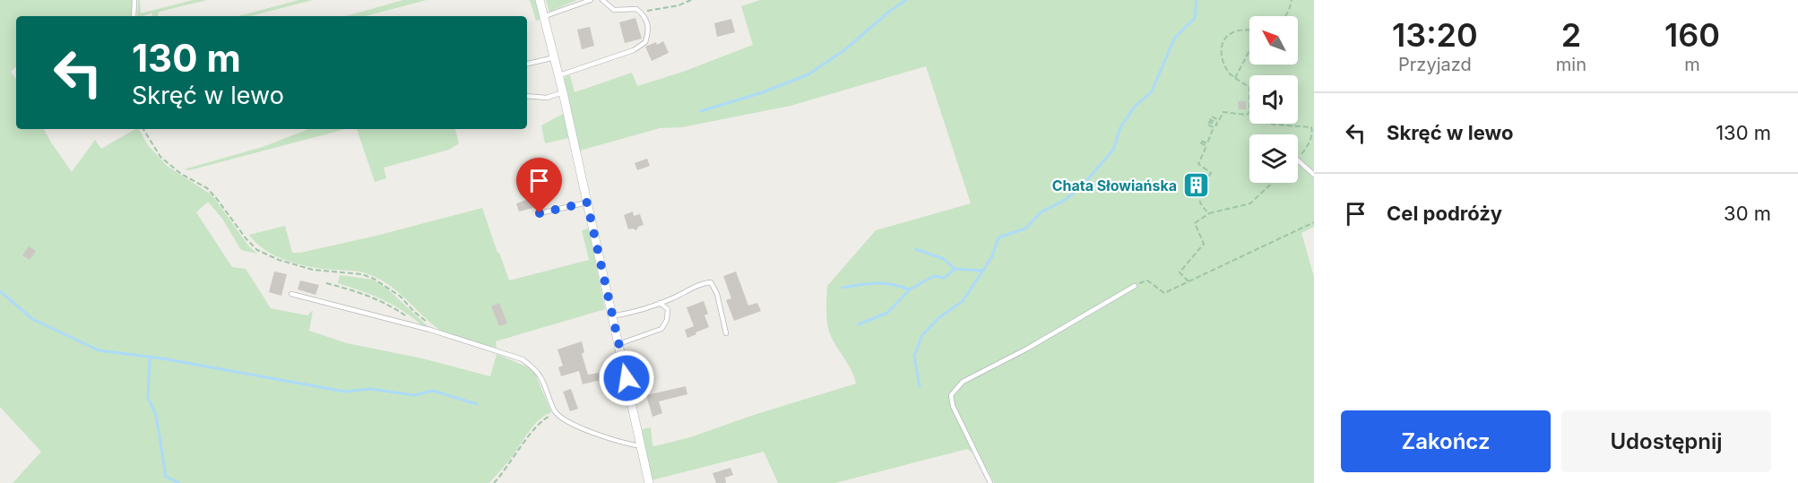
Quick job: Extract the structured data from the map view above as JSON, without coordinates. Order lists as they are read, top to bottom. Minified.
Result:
{"places":{"building":["Chata Słowiańska"]},"north":"top left","page":{"eta":["13:20","Przyjazd","2","min","160","m"],"turn":["130 m","Skręć w lewo"],"list":[{"name":"Skręć w lewo","value":"130 m"},{"name":"Cel podróży","value":"30 m"}],"buttons":["Zakończ","Udostępnij"]}}
